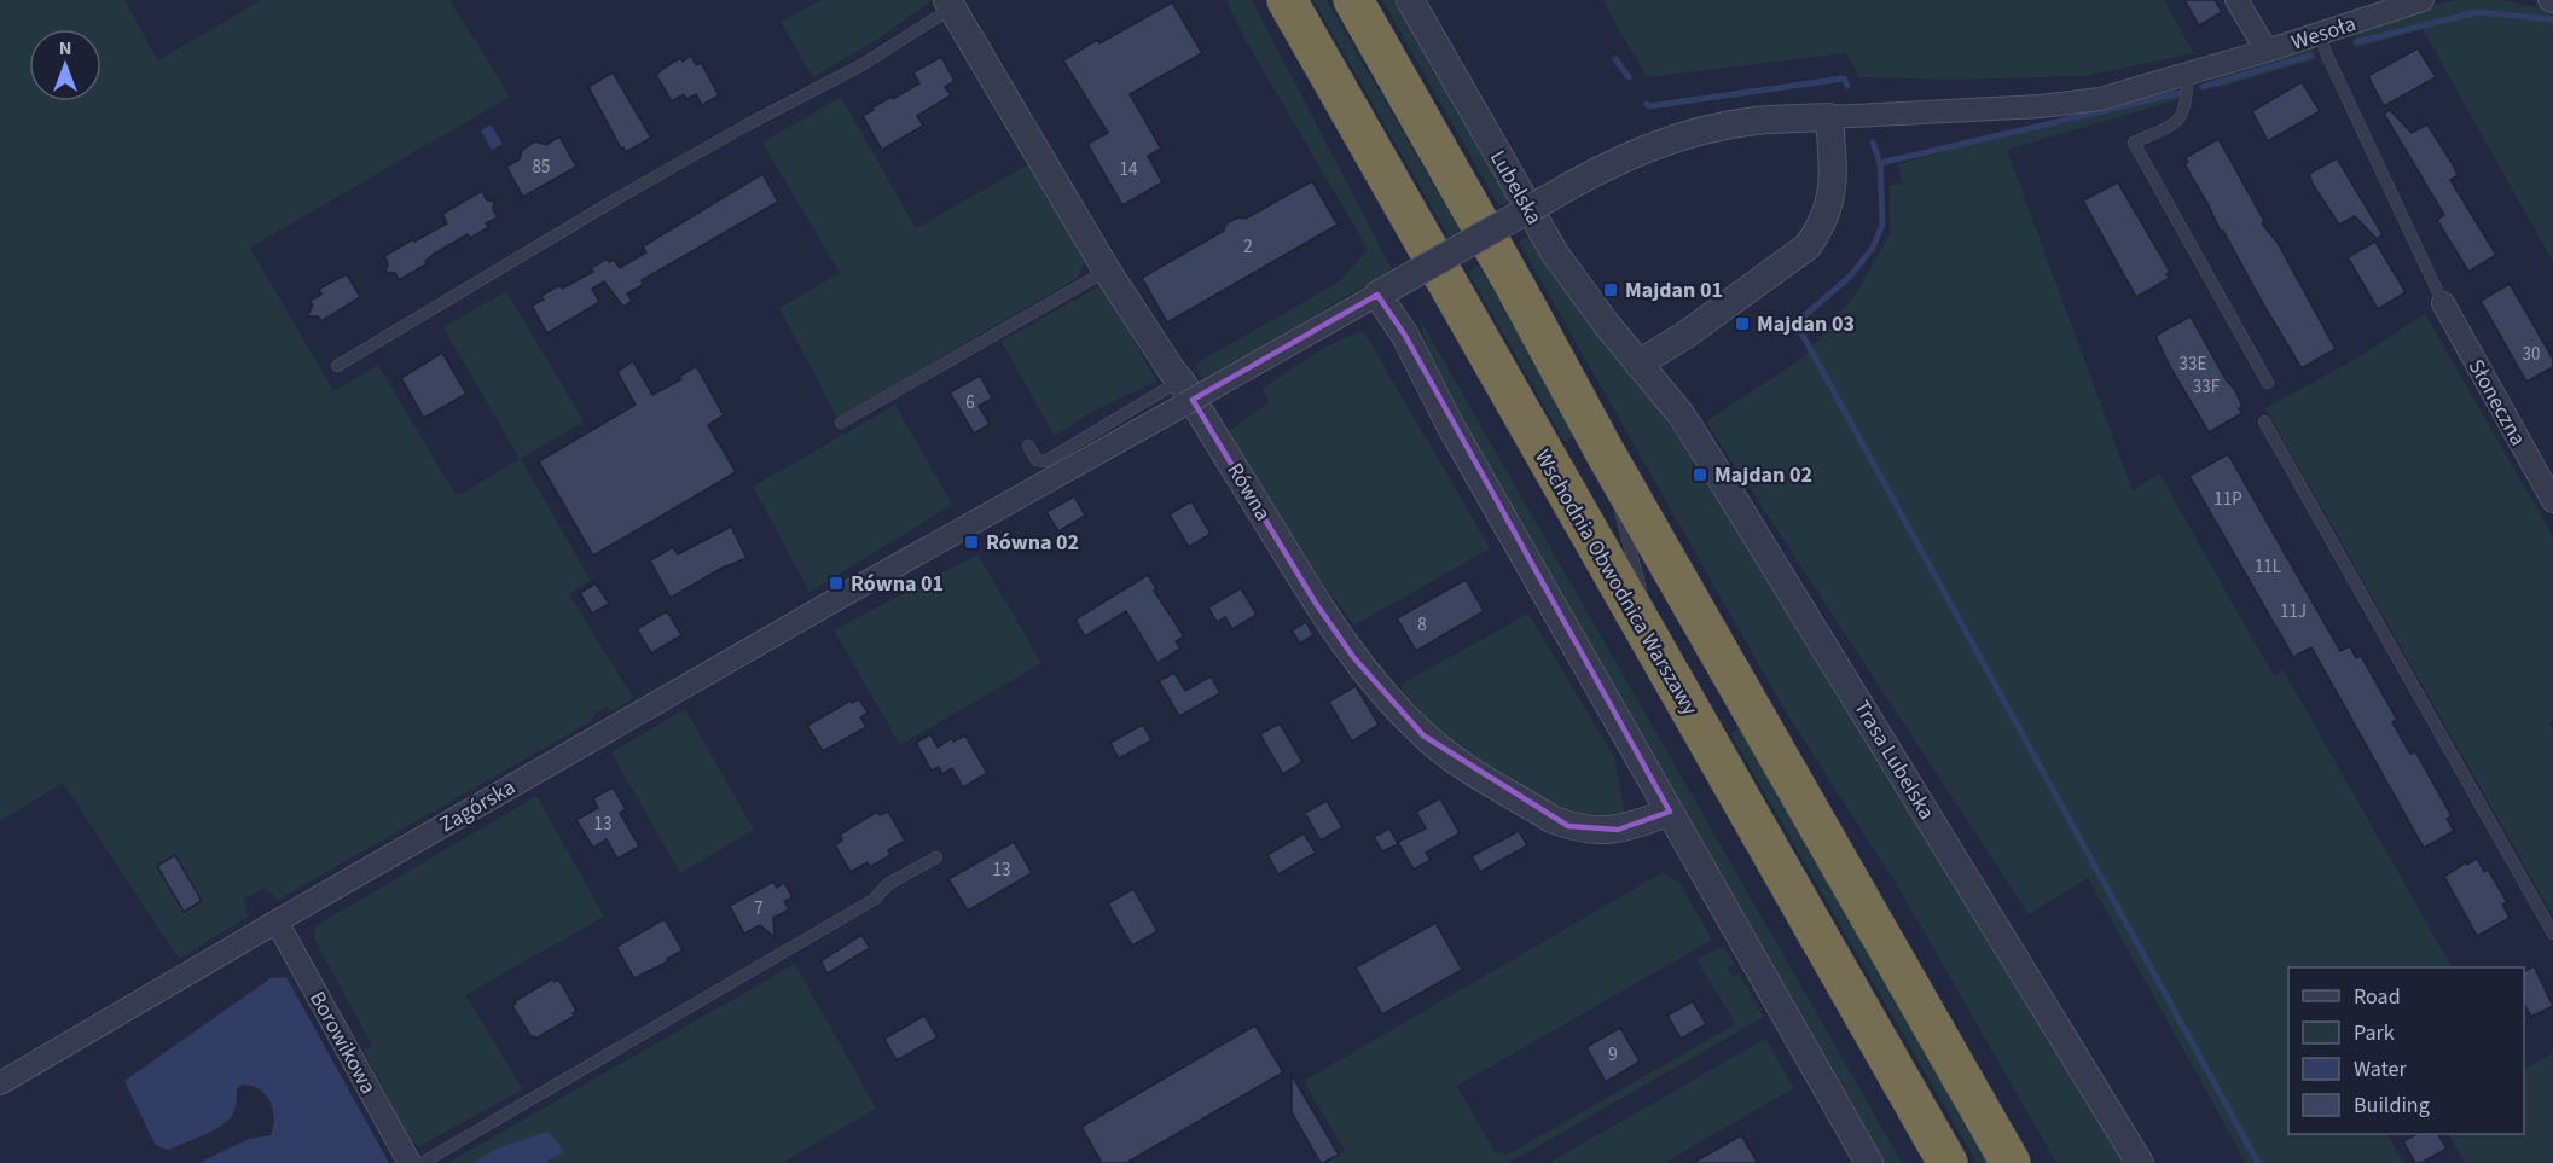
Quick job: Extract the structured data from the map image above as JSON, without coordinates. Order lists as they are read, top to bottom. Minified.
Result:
{"streets":{"highway":["Wschodnia Obwodnica Warszawy"],"street":["Wesoła","Lubelska","Słoneczna","Równa","Trasa Lubelska","Zagórska","Borowikowa"]},"crossings":[["Lubelska","Trasa Lubelska"],["Równa","Zagórska"],["Zagórska","Borowikowa"]],"places":{"transit":["Majdan 01","Majdan 03","Majdan 02","Równa 02","Równa 01"]},"house_numbers":["85","14","2","30","33E","33F","6","11P","11L","11J","8","13","13","7","9"],"legend":["Road","Park","Water","Building"],"north":"top"}
